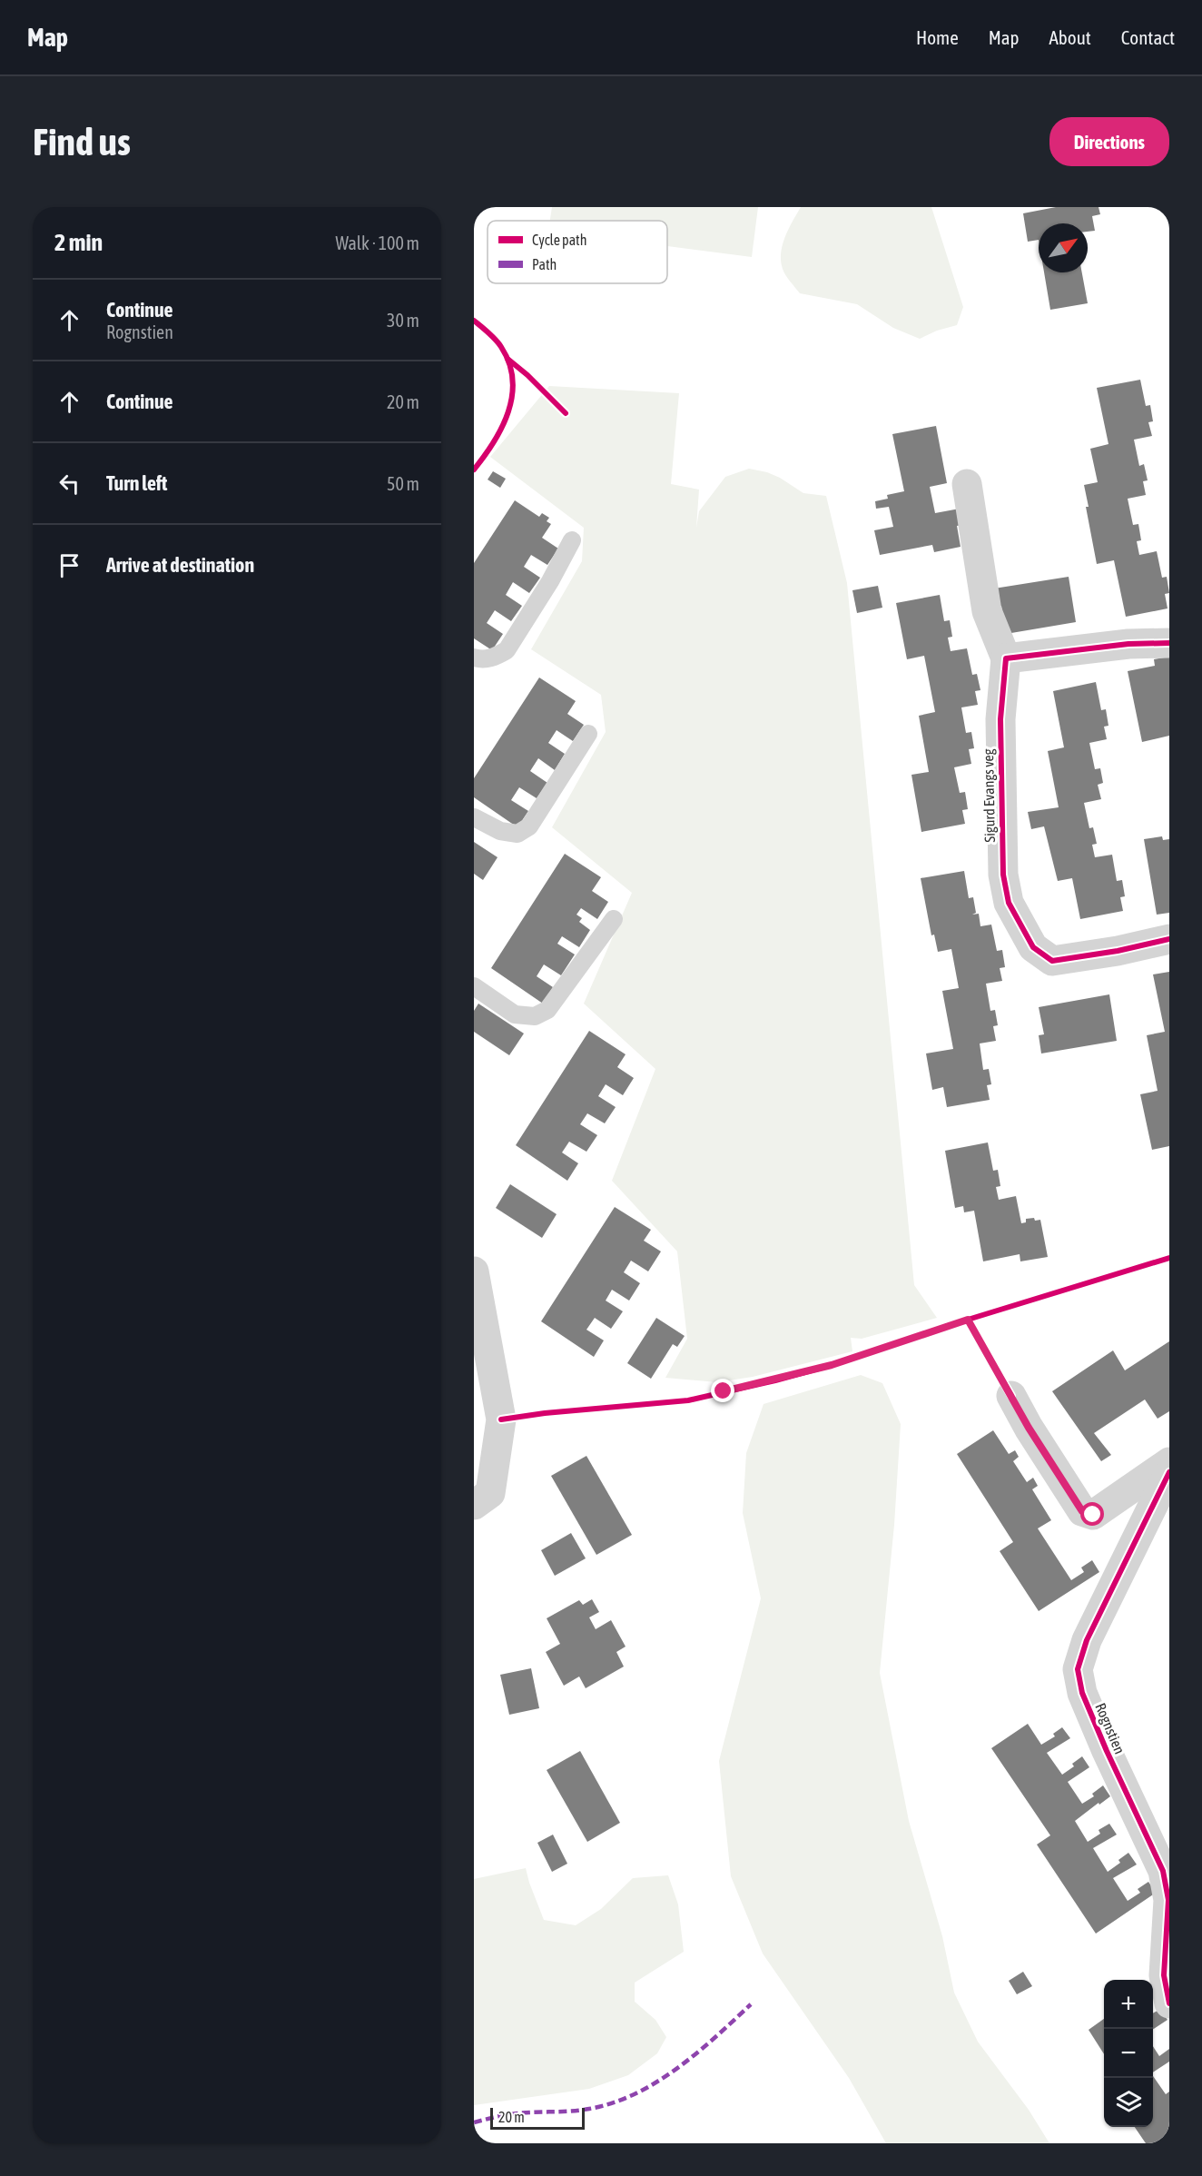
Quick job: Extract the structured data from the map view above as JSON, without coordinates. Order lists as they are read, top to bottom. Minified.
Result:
{"streets":{"street":["Sigurd Evangs veg","Rognstien"]},"legend":["Cycle path","Path"],"scale_bar":"20 m","north":"top right","page":{"header":"Map","nav":["Home","Map","About","Contact"],"buttons":"Directions","title":"Find us","heading":["2 min","Walk · 100 m"],"list":[["Continue","Rognstien","30 m"],["Continue","20 m"],["Turn left","50 m"],"Arrive at destination"],"map_buttons":["+","−"],"scale":"20 m"}}
